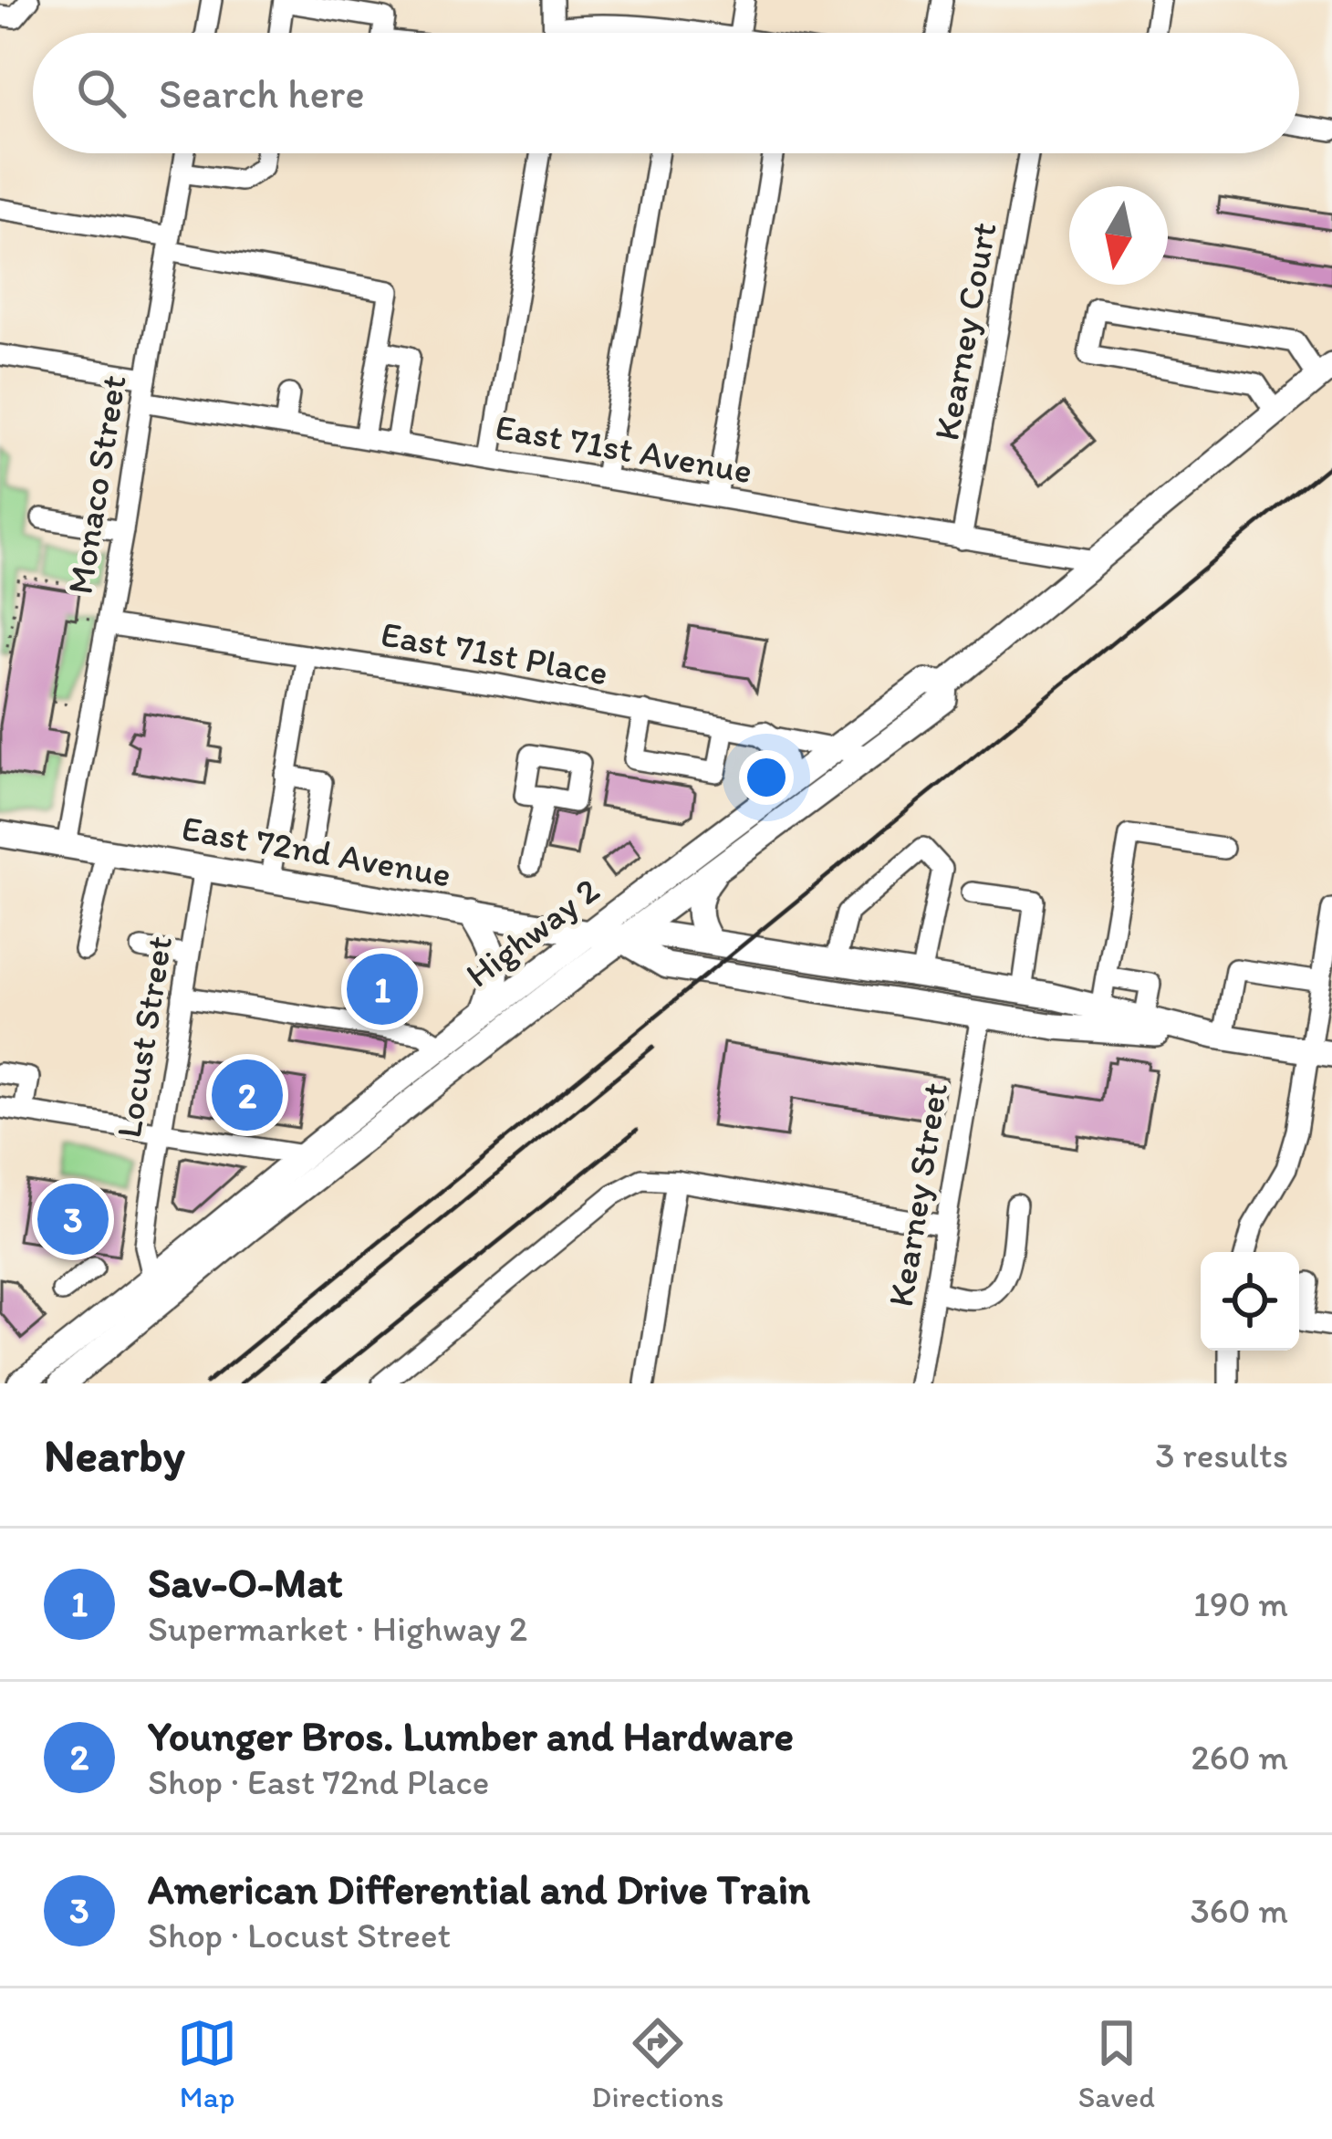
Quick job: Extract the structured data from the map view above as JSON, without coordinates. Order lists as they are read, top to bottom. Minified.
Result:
{"streets":{"main road":["East 72nd Avenue","Highway 2"],"street":["Kearney Court","East 71st Avenue","Monaco Street","East 71st Place","Locust Street","Kearney Street"]},"crossings":[["Kearney Court","East 71st Avenue"],["East 71st Avenue","Monaco Street"],["East 71st Avenue","Highway 2"],["Monaco Street","East 71st Place"],["Monaco Street","East 72nd Avenue"],["East 71st Place","Highway 2"],["East 72nd Avenue","Highway 2"],["East 72nd Avenue","Locust Street"],["East 72nd Avenue","Kearney Street"],["Highway 2","Locust Street"]],"north":"bottom","page":{"search":"Search here","pins":["1","2","3"],"heading":["Nearby","3 results"],"list":[{"mark":"1","name":"Sav-O-Mat","note":"Supermarket · Highway 2","value":"190 m"},{"mark":"2","name":"Younger Bros. Lumber and Hardware","note":"Shop · East 72nd Place","value":"260 m"},{"mark":"3","name":"American Differential and Drive Train","note":"Shop · Locust Street","value":"360 m"}],"nav":["Map","Directions","Saved"]}}
